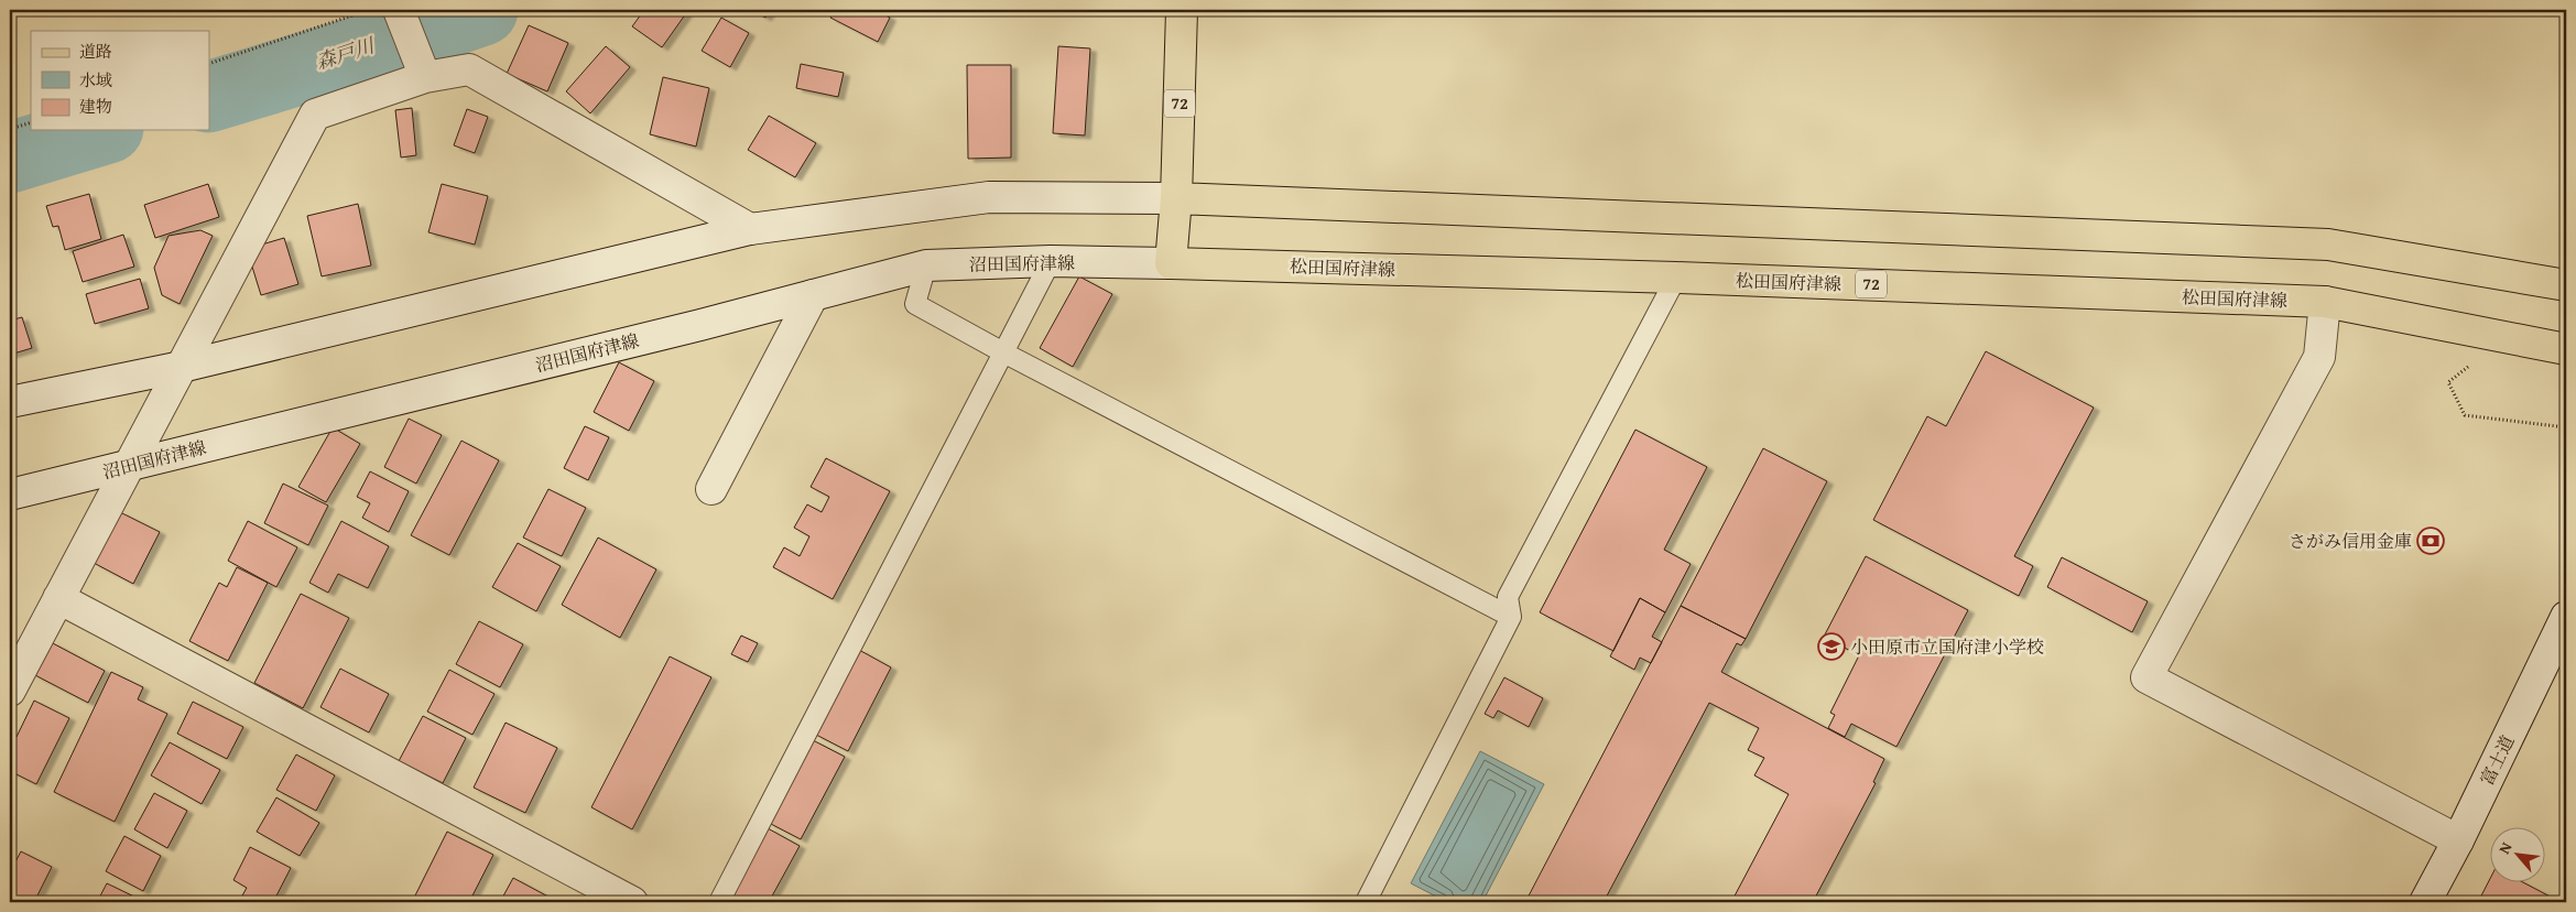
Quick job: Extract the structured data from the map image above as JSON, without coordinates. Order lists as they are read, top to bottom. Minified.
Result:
{"streets":{"main road":["72","松田国府津線"],"street":["沼田国府津線","富士道"]},"crossings":[["72","沼田国府津線"],["72","松田国府津線"],["沼田国府津線","松田国府津線"]],"water":["森戸川"],"places":{"bank":["さがみ信用金庫"],"school or university":["小田原市立国府津小学校"]},"legend":["道路","水域","建物"],"north":"top left"}
